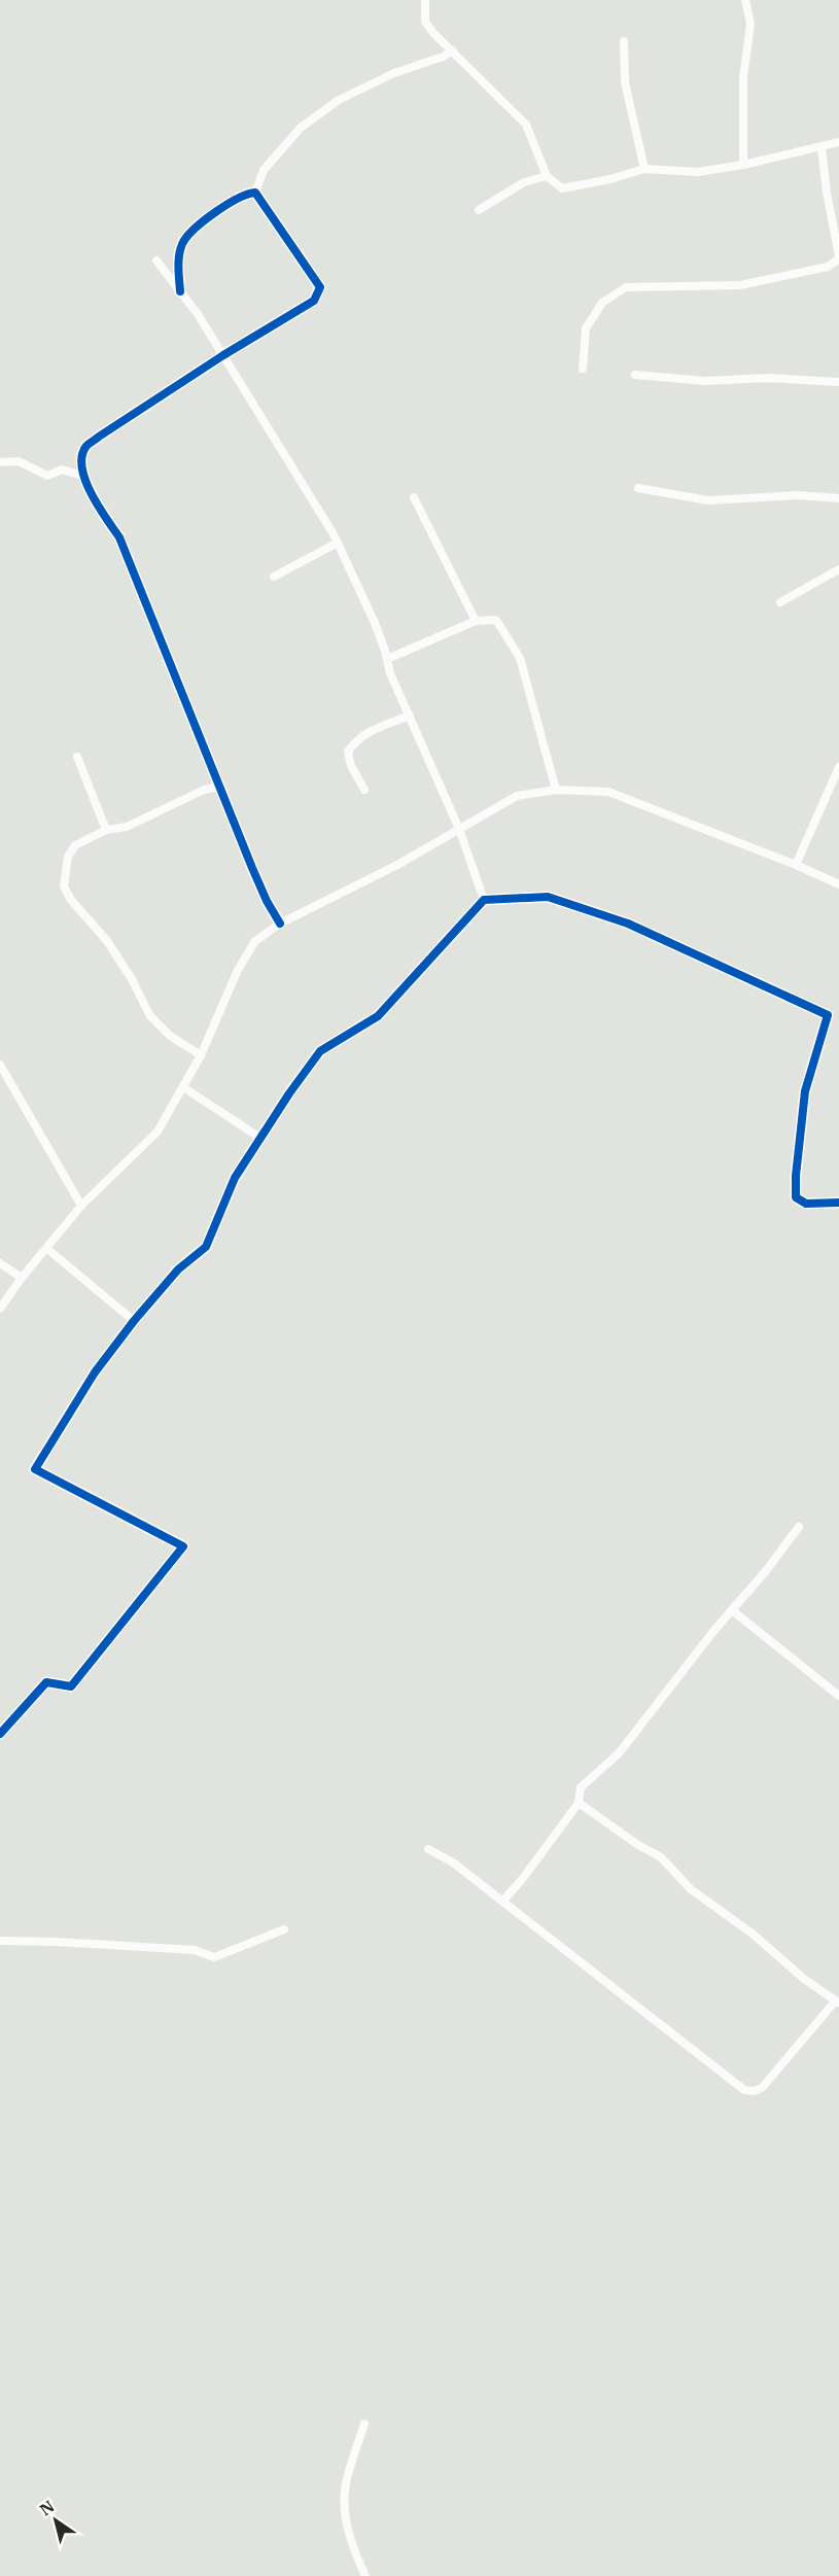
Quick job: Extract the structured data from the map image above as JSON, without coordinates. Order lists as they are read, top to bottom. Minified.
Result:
{"north":"top left"}
